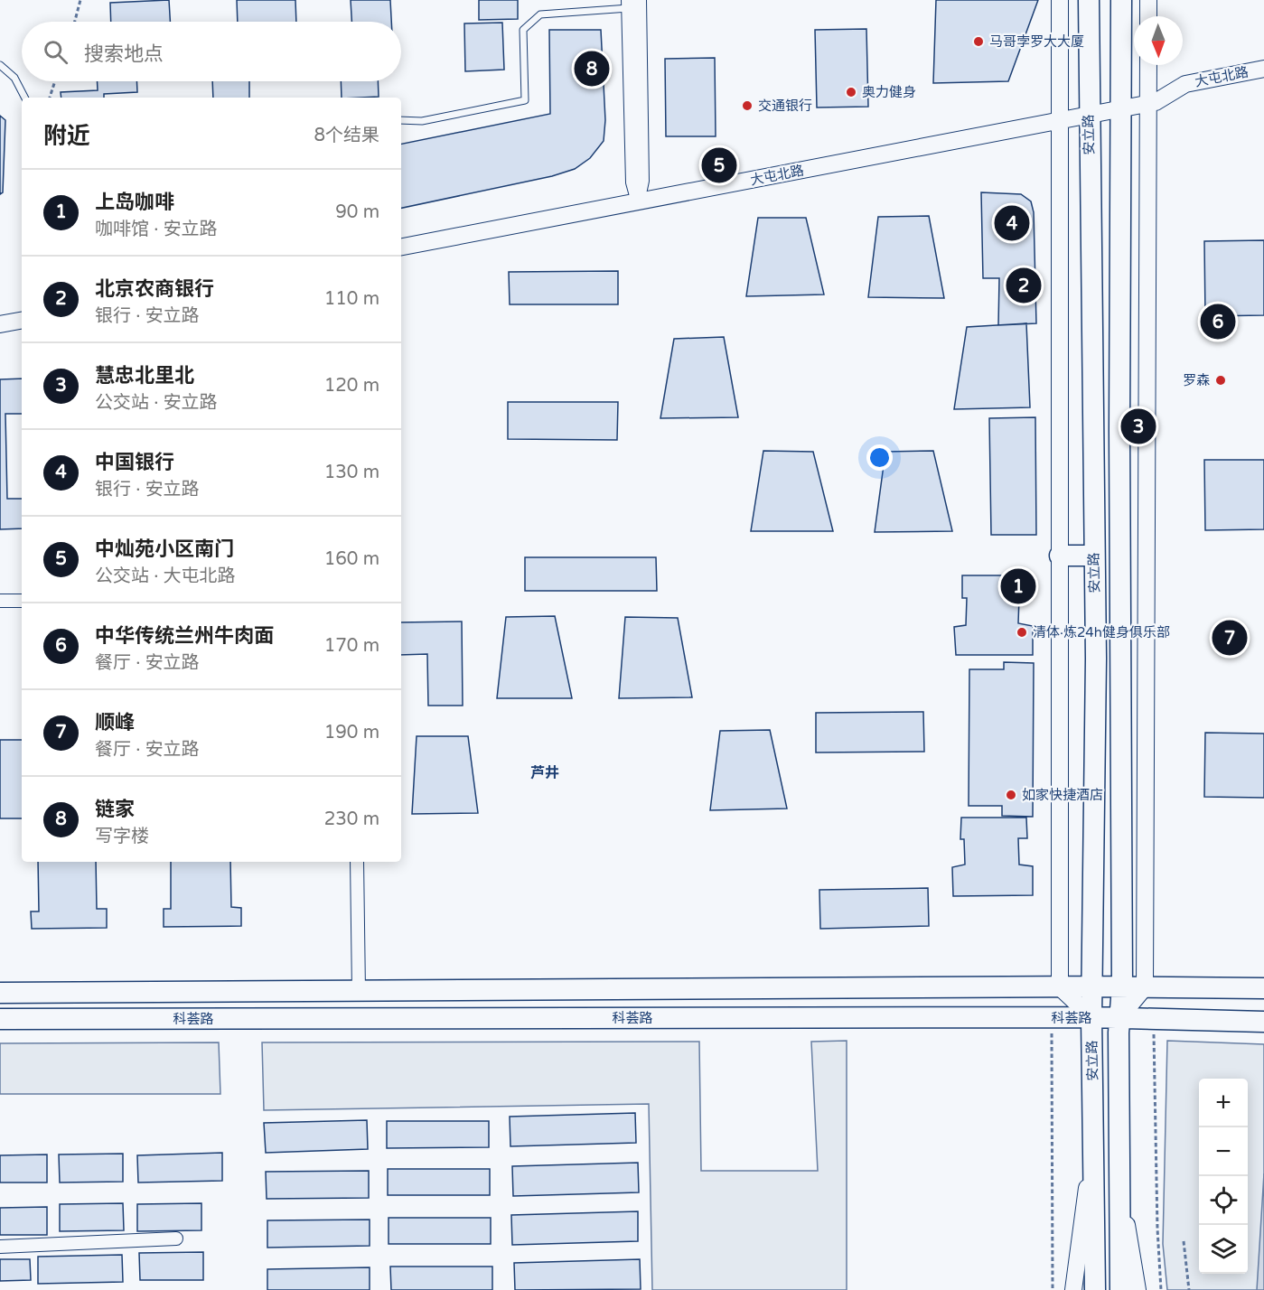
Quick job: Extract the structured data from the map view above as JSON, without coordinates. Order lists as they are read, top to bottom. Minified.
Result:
{"streets":{"main road":["安立路","科荟路"],"street":["大屯北路"]},"crossings":[["大屯北路","安立路"],["安立路","科荟路"]],"districts":["芦井"],"places":["马哥孛罗大大厦","奥力健身","交通银行","罗森","清体·炼24h健身俱乐部","如家快捷酒店"],"north":"bottom","page":{"search":"搜索地点","pins":["8","5","4","2","6","3","1","7"],"heading":["附近","8个结果"],"list":[{"mark":"1","name":"上岛咖啡","note":"咖啡馆 · 安立路","value":"90 m"},{"mark":"2","name":"北京农商银行","note":"银行 · 安立路","value":"110 m"},{"mark":"3","name":"慧忠北里北","note":"公交站 · 安立路","value":"120 m"},{"mark":"4","name":"中国银行","note":"银行 · 安立路","value":"130 m"},{"mark":"5","name":"中灿苑小区南门","note":"公交站 · 大屯北路","value":"160 m"},{"mark":"6","name":"中华传统兰州牛肉面","note":"餐厅 · 安立路","value":"170 m"},{"mark":"7","name":"顺峰","note":"餐厅 · 安立路","value":"190 m"},{"mark":"8","name":"链家","note":"写字楼","value":"230 m"}],"map_buttons":["+","−"]}}
